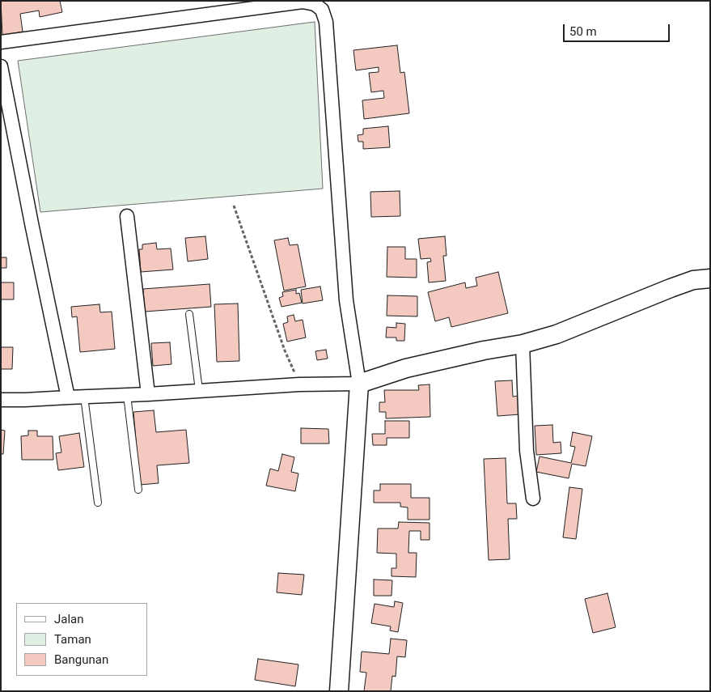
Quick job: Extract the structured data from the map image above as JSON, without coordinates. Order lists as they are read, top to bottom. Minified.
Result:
{"legend":["Jalan","Taman","Bangunan"],"scale_bar":"50 m"}
